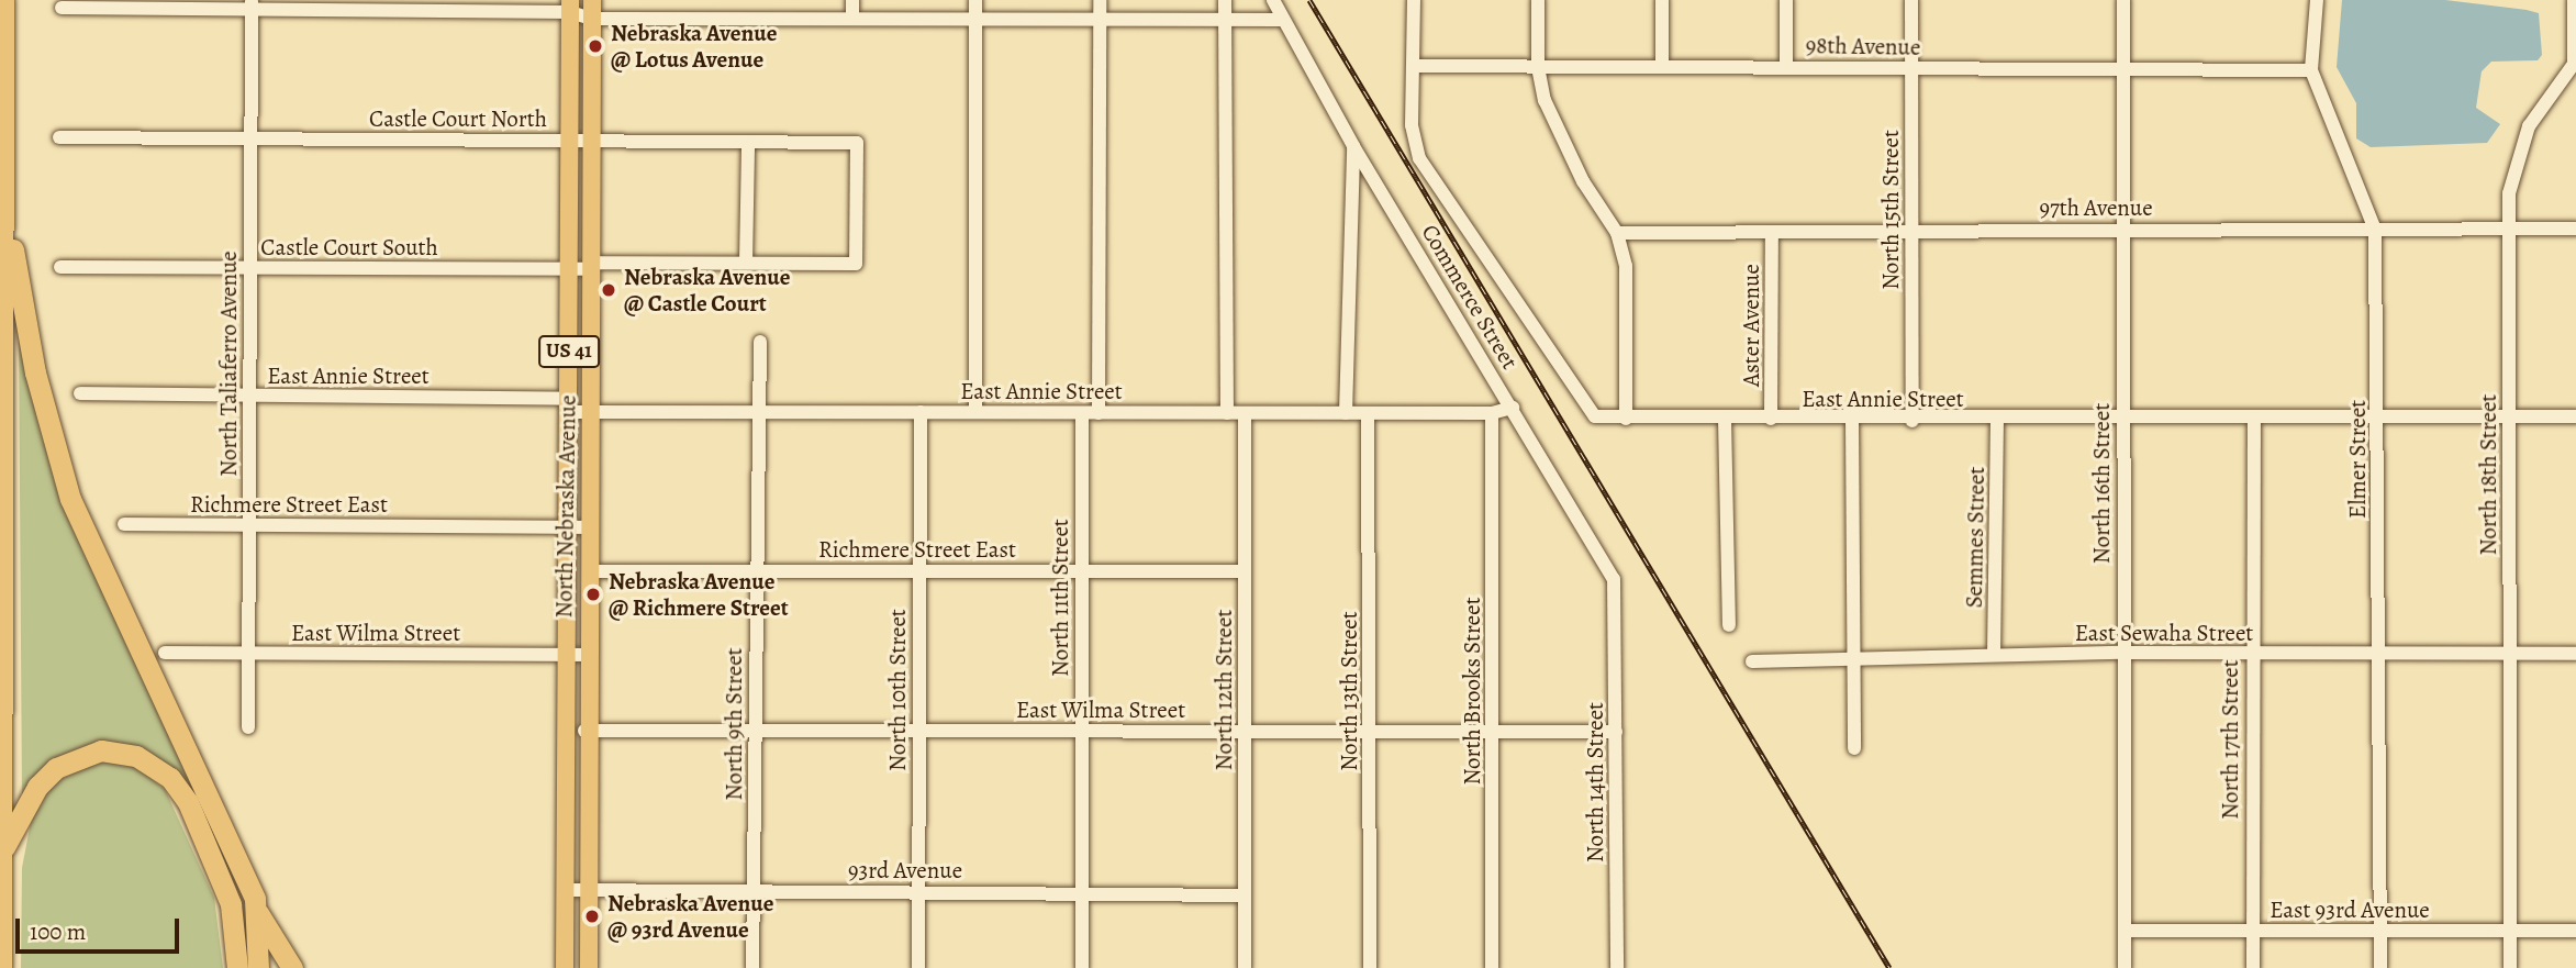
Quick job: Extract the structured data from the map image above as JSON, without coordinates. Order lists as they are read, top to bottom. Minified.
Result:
{"streets":{"main road":["US 41","North Nebraska Avenue"],"street":["98th Avenue","Castle Court North","97th Avenue","North 15th Street","Castle Court South","Commerce Street","Aster Avenue","North Taliaferro Avenue","East Annie Street","Elmer Street","North 18th Street","North 16th Street","Richmere Street East","Semmes Street","North 11th Street","East Wilma Street","East Sewaha Street","North 10th Street","North 12th Street","North 13th Street","North Brooks Street","North 9th Street","North 17th Street","North 14th Street","93rd Avenue","East 93rd Avenue"]},"crossings":[["98th Avenue","North 15th Street"],["98th Avenue","East Annie Street"],["98th Avenue","Elmer Street"],["98th Avenue","North 16th Street"],["Castle Court North","Castle Court South"],["Castle Court North","North Taliaferro Avenue"],["Castle Court North","North Nebraska Avenue"],["97th Avenue","North 15th Street"],["97th Avenue","Aster Avenue"],["97th Avenue","Elmer Street"],["97th Avenue","North 18th Street"],["97th Avenue","North 16th Street"],["North 15th Street","East Annie Street"],["Castle Court South","North Taliaferro Avenue"],["Castle Court South","North Nebraska Avenue"],["Commerce Street","East Annie Street"],["Commerce Street","North 14th Street"],["Aster Avenue","East Annie Street"],["North Taliaferro Avenue","East Annie Street"],["North Taliaferro Avenue","Richmere Street East"],["North Taliaferro Avenue","East Wilma Street"],["East Annie Street","Elmer Street"],["East Annie Street","North 18th Street"],["East Annie Street","North 16th Street"],["East Annie Street","North Nebraska Avenue"],["East Annie Street","Semmes Street"],["East Annie Street","North 11th Street"],["East Annie Street","North 10th Street"],["East Annie Street","North 12th Street"],["East Annie Street","North 13th Street"],["East Annie Street","North Brooks Street"],["East Annie Street","North 9th Street"],["East Annie Street","North 17th Street"],["Elmer Street","East Sewaha Street"],["Elmer Street","East 93rd Avenue"],["North 18th Street","East Sewaha Street"],["North 18th Street","East 93rd Avenue"],["North 16th Street","East Sewaha Street"],["North 16th Street","East 93rd Avenue"],["Richmere Street East","North Nebraska Avenue"],["Richmere Street East","North 11th Street"],["Richmere Street East","North 10th Street"],["Richmere Street East","North 12th Street"],["Richmere Street East","North 9th Street"],["North Nebraska Avenue","East Wilma Street"],["North Nebraska Avenue","93rd Avenue"],["Semmes Street","East Sewaha Street"],["North 11th Street","East Wilma Street"],["North 11th Street","93rd Avenue"],["East Wilma Street","North 10th Street"],["East Wilma Street","North 12th Street"],["East Wilma Street","North 13th Street"],["East Wilma Street","North Brooks Street"],["East Wilma Street","North 9th Street"],["East Wilma Street","North 14th Street"],["East Sewaha Street","North 17th Street"],["North 10th Street","93rd Avenue"],["North 12th Street","93rd Avenue"],["North 9th Street","93rd Avenue"],["North 17th Street","East 93rd Avenue"]],"places":["Nebraska Avenue @ Lotus Avenue","Nebraska Avenue @ Castle Court","Nebraska Avenue @ Richmere Street","Nebraska Avenue @ 93rd Avenue"],"scale_bar":"100 m"}
